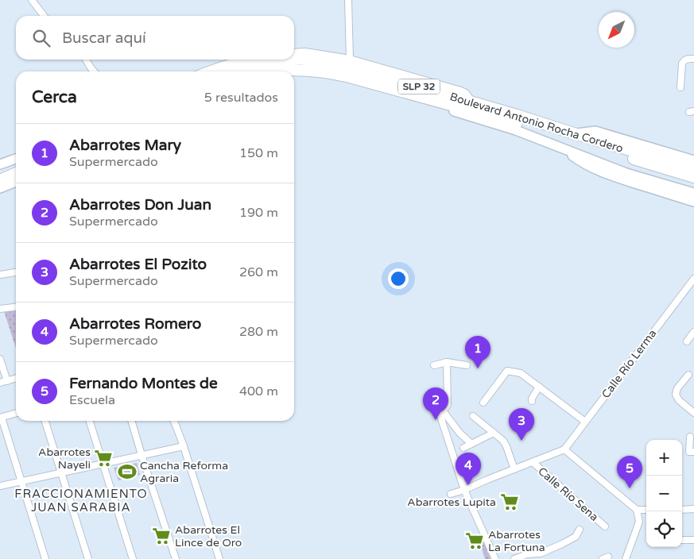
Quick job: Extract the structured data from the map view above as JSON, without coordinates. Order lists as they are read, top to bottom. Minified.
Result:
{"streets":{"highway":["SLP 32","Boulevard Antonio Rocha Cordero"],"street":["Calle Río Lerma","Calle Río Sena"]},"districts":["FRACCIONAMIENTO JUAN SARABIA"],"places":{"supermarket":["Abarrotes Nayeli","Abarrotes Lupita","Abarrotes El Lince de Oro","Abarrotes La Fortuna"],"sports":["Cancha Reforma Agraria"]},"north":"bottom left","page":{"search":"Buscar aquí","heading":["Cerca","5 resultados"],"list":[{"mark":"1","name":"Abarrotes Mary","note":"Supermercado","value":"150 m"},{"mark":"2","name":"Abarrotes Don Juan","note":"Supermercado","value":"190 m"},{"mark":"3","name":"Abarrotes El Pozito","note":"Supermercado","value":"260 m"},{"mark":"4","name":"Abarrotes Romero","note":"Supermercado","value":"280 m"},{"mark":"5","name":"Fernando Montes de","note":"Escuela","value":"400 m"}],"pins":["1","2","3","4","5"],"map_buttons":["+","−"]}}
